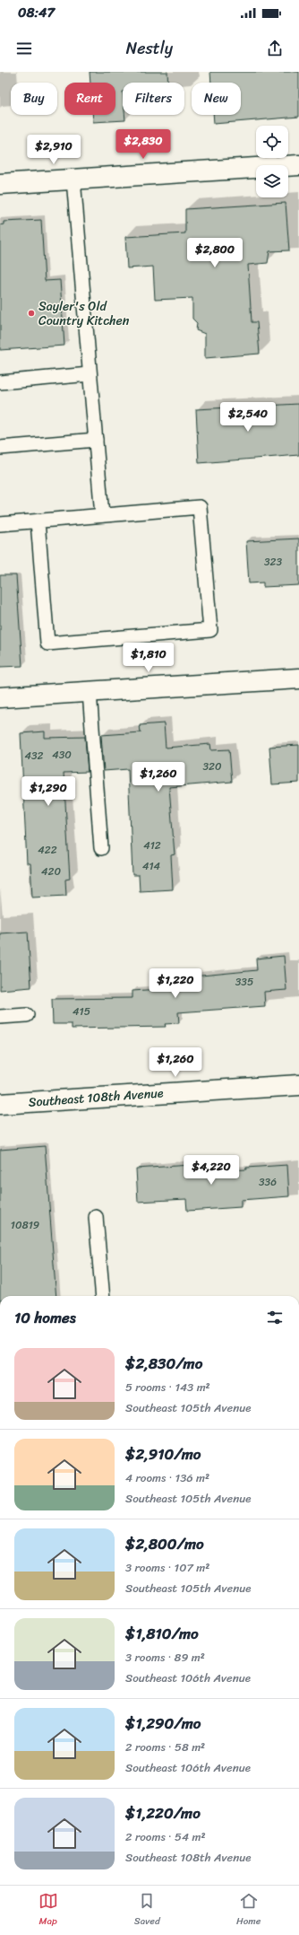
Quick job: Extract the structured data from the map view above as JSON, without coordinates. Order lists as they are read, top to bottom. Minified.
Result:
{"streets":{"street":["Southeast 108th Avenue"]},"places":["Sayler's Old Country Kitchen"],"house_numbers":["323","430","432","320","412","422","414","420","335","415","336","10819"],"page":{"status":"08:47","header":"Nestly","chip":["Buy","Rent","Filters","New"],"price":["$2,830","$2,910","$2,800","$2,540","$1,810","$1,260","$1,290","$1,220","$1,260","$4,220"],"heading":"10 homes","list":[{"name":"$2,830/mo","note":"5 rooms · 143 m² · Southeast 105th Avenue"},{"name":"$2,910/mo","note":"4 rooms · 136 m² · Southeast 105th Avenue"},{"name":"$2,800/mo","note":"3 rooms · 107 m² · Southeast 105th Avenue"},{"name":"$1,810/mo","note":"3 rooms · 89 m² · Southeast 106th Avenue"},{"name":"$1,290/mo","note":"2 rooms · 58 m² · Southeast 106th Avenue"},{"name":"$1,220/mo","note":"2 rooms · 54 m² · Southeast 108th Avenue"}],"tabs":["Map","Saved","Home"]}}
